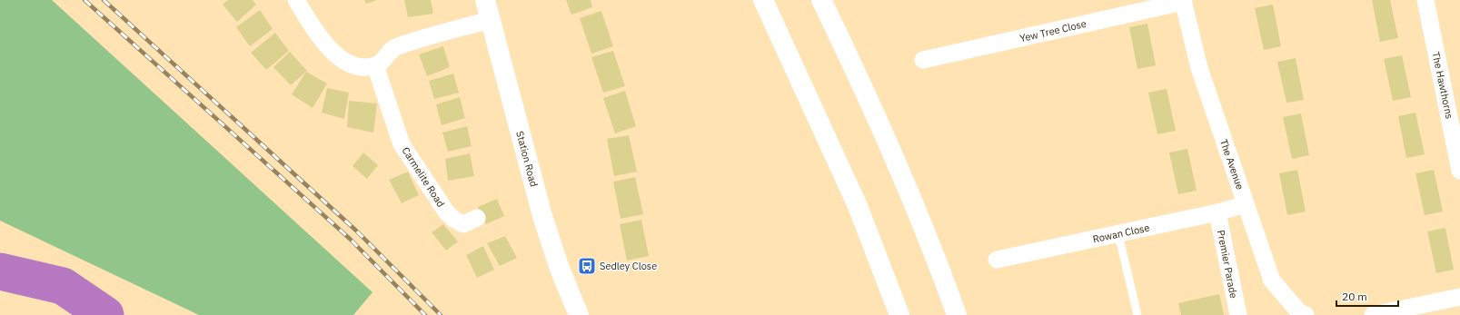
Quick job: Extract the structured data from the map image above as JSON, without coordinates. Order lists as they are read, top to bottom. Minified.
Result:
{"streets":{"main road":["Station Road"],"street":["Yew Tree Close","The Hawthorns","The Avenue","Carmelite Road","Rowan Close","Premier Parade"]},"crossings":[["Yew Tree Close","The Avenue"],["The Avenue","Rowan Close"],["Rowan Close","Premier Parade"]],"places":{"bus stop":["Sedley Close"]},"scale_bar":"20 m"}
